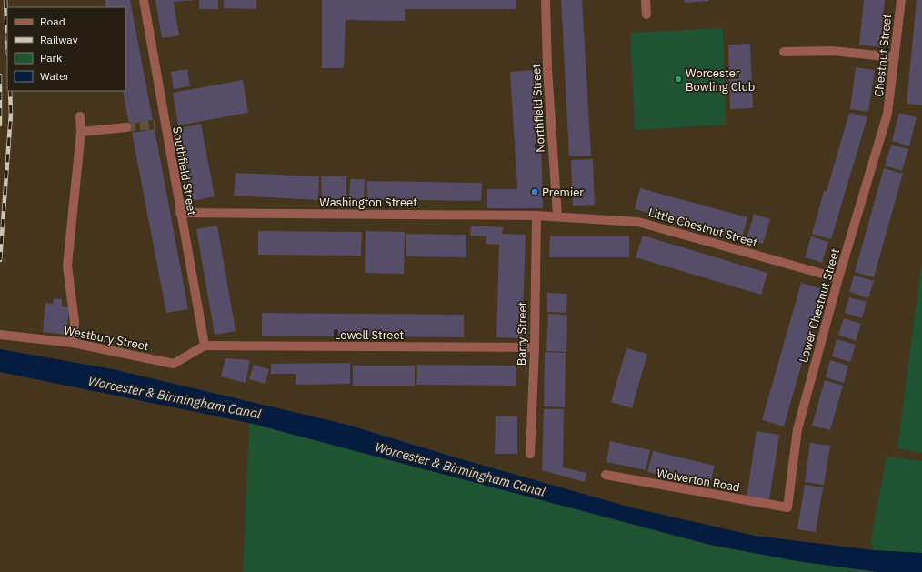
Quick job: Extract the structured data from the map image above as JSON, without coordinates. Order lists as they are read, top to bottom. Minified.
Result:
{"streets":{"street":["Chestnut Street","Northfield Street","Southfield Street","Washington Street","Little Chestnut Street","Lower Chestnut Street","Barry Street","Lowell Street","Westbury Street","Wolverton Road"]},"crossings":[["Chestnut Street","Lower Chestnut Street"],["Northfield Street","Washington Street"],["Northfield Street","Little Chestnut Street"],["Southfield Street","Washington Street"],["Southfield Street","Lowell Street"],["Southfield Street","Westbury Street"],["Washington Street","Little Chestnut Street"],["Washington Street","Barry Street"],["Little Chestnut Street","Lower Chestnut Street"],["Lower Chestnut Street","Wolverton Road"],["Barry Street","Lowell Street"],["Lowell Street","Westbury Street"]],"water":["Worcester & Birmingham Canal"],"places":["Worcester Bowling Club","Premier"],"legend":["Road","Railway","Park","Water"]}
